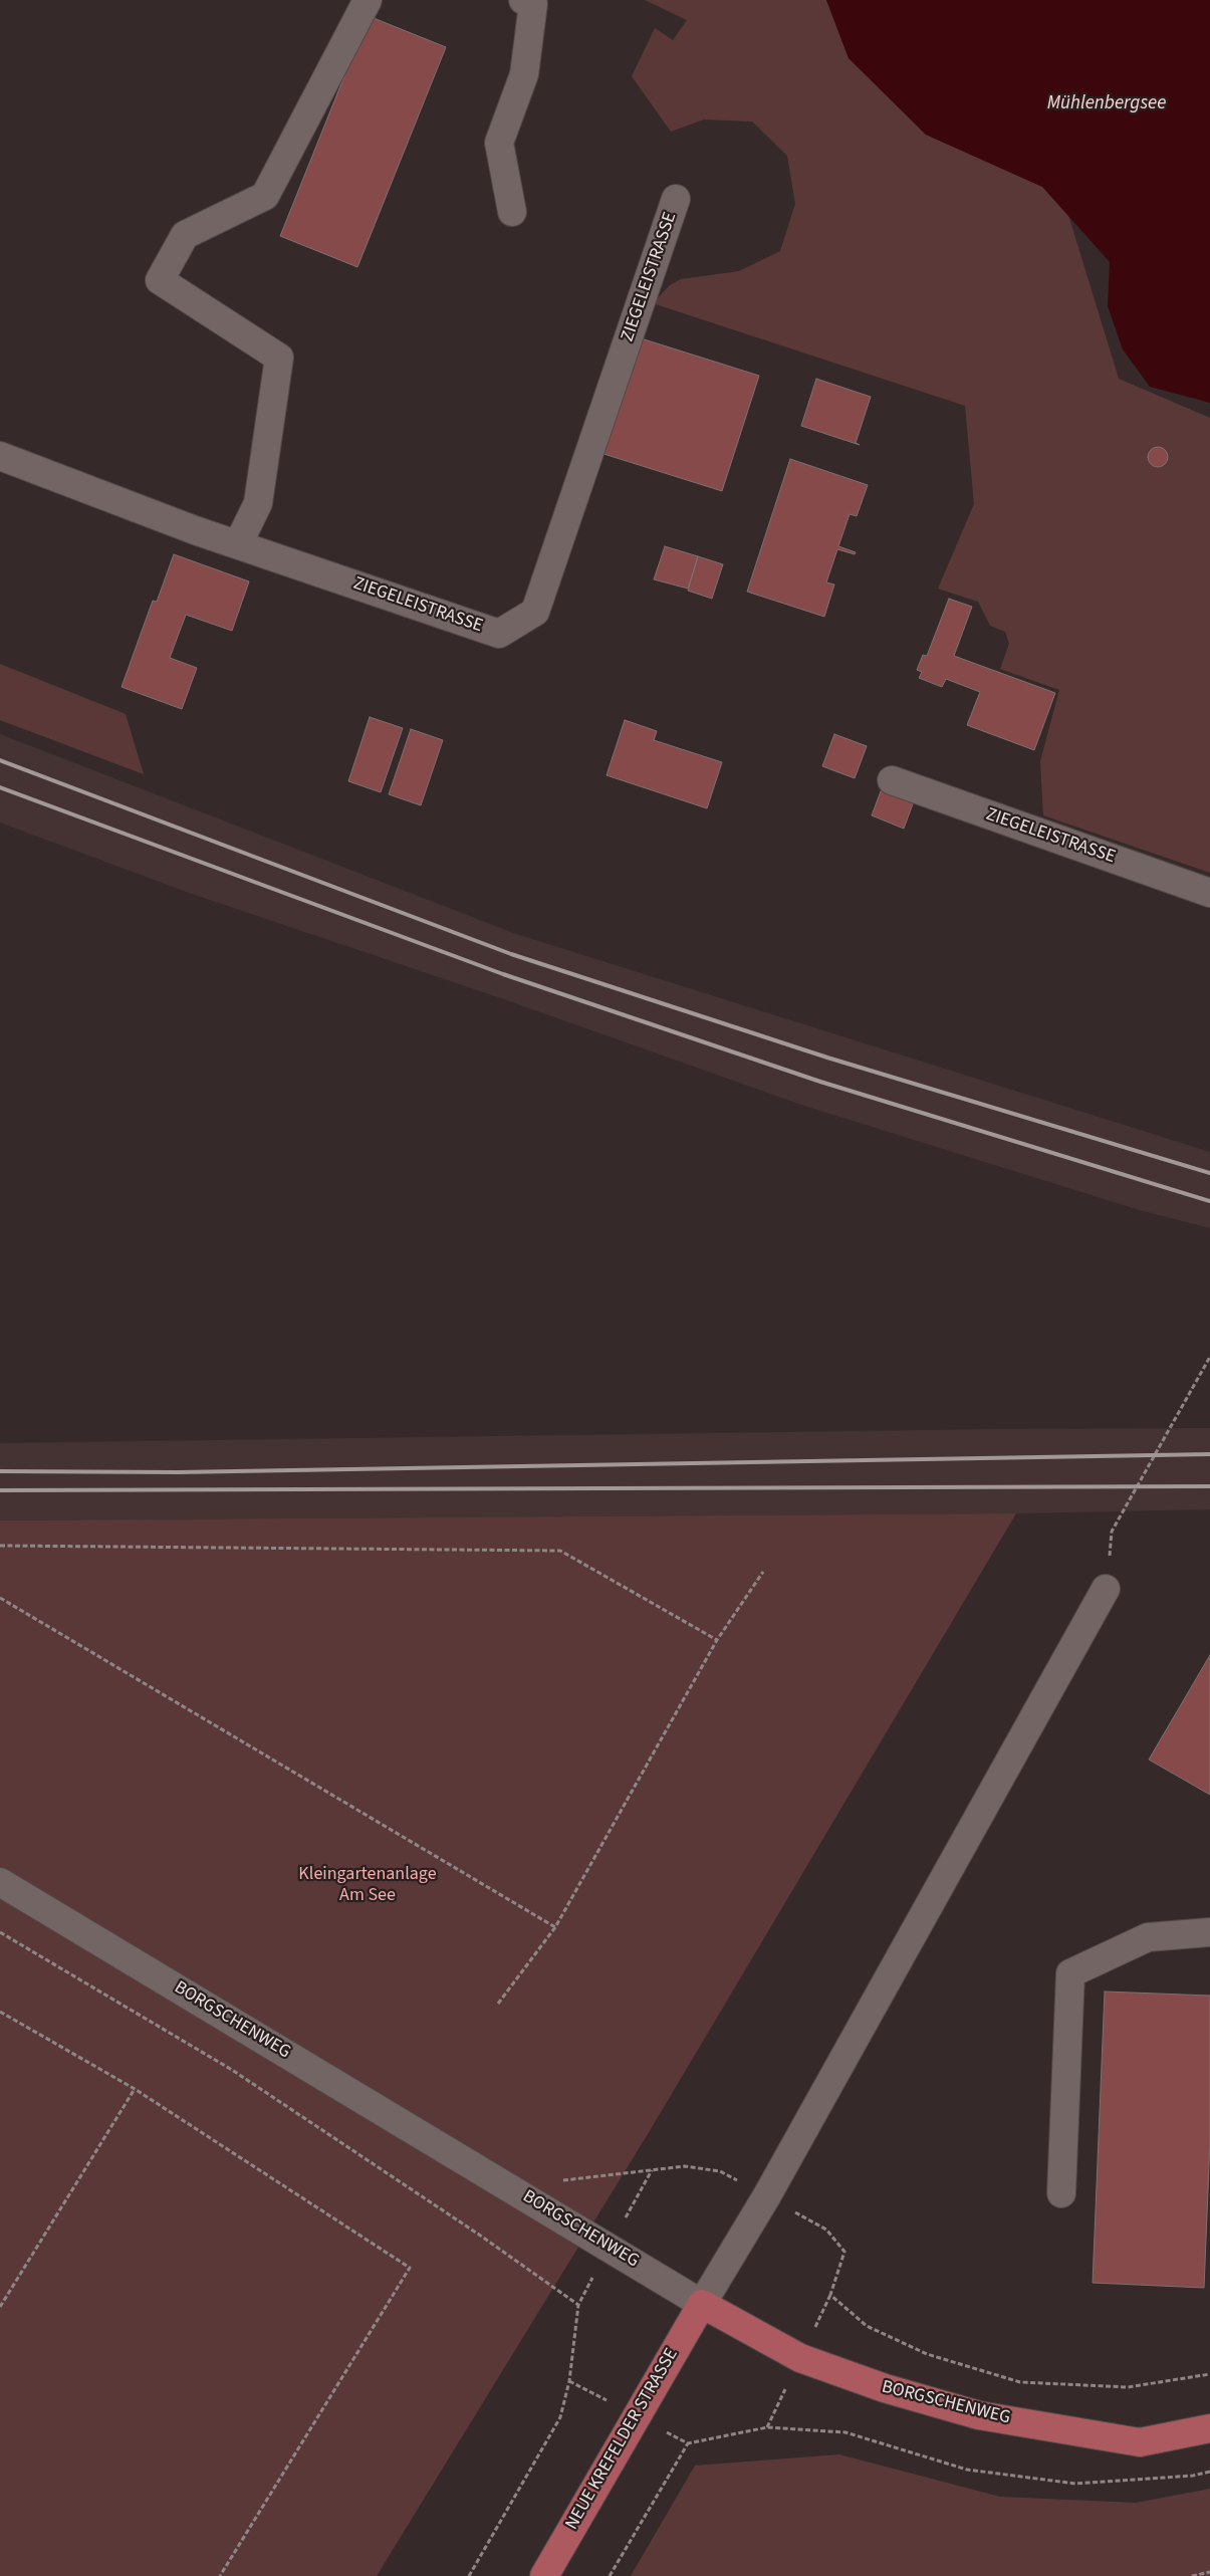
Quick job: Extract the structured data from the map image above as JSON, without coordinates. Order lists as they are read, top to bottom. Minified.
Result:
{"streets":{"main road":["BORGSCHENWEG","NEUE KREFELDER STRASSE"],"street":["ZIEGELEISTRASSE"]},"crossings":[["BORGSCHENWEG","NEUE KREFELDER STRASSE"]],"water":["Mühlenbergsee"],"parks":["Kleingartenanlage Am See"]}
